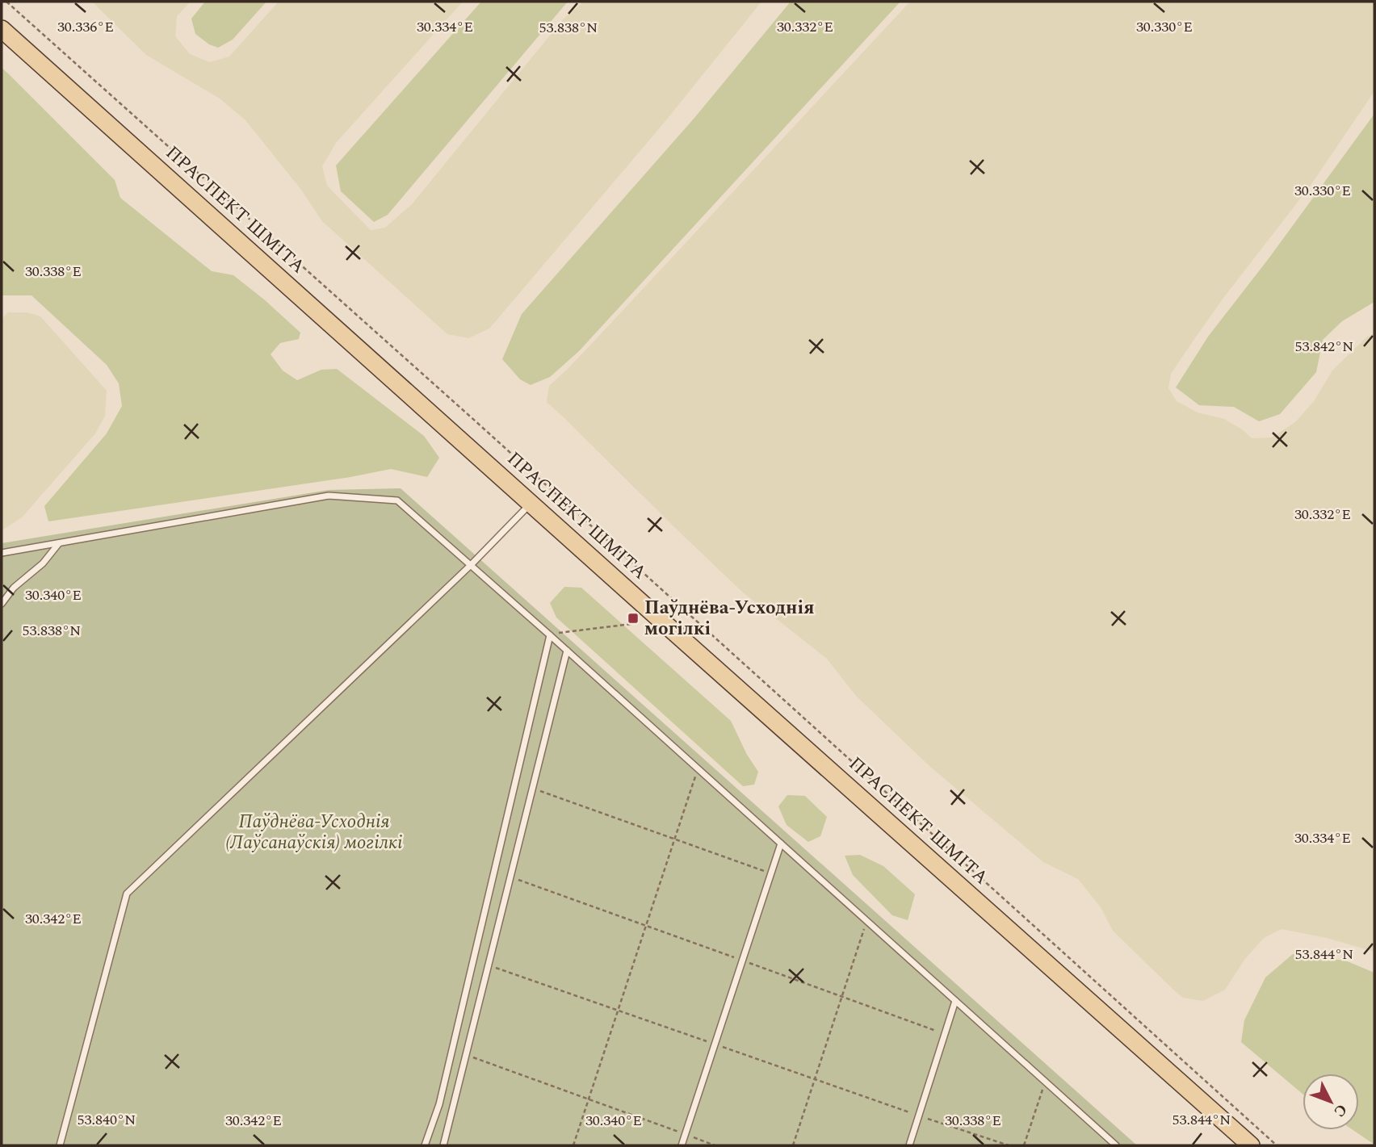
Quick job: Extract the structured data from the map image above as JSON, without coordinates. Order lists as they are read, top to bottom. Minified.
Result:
{"streets":{"main road":["ПРАСПЕКТ ШМІТА"]},"parks":["Паўднёва-Усходнія (Лаўсанаўскія) могілкі"],"places":{"transit":["Паўднёва-Усходнія могілкі"]},"north":"bottom right","coordinates":["30.336°E","30.334°E","30.332°E","30.330°E","53.838°N","30.338°E","53.842°N","30.340°E","30.342°E","53.844°N","53.840°N"]}
